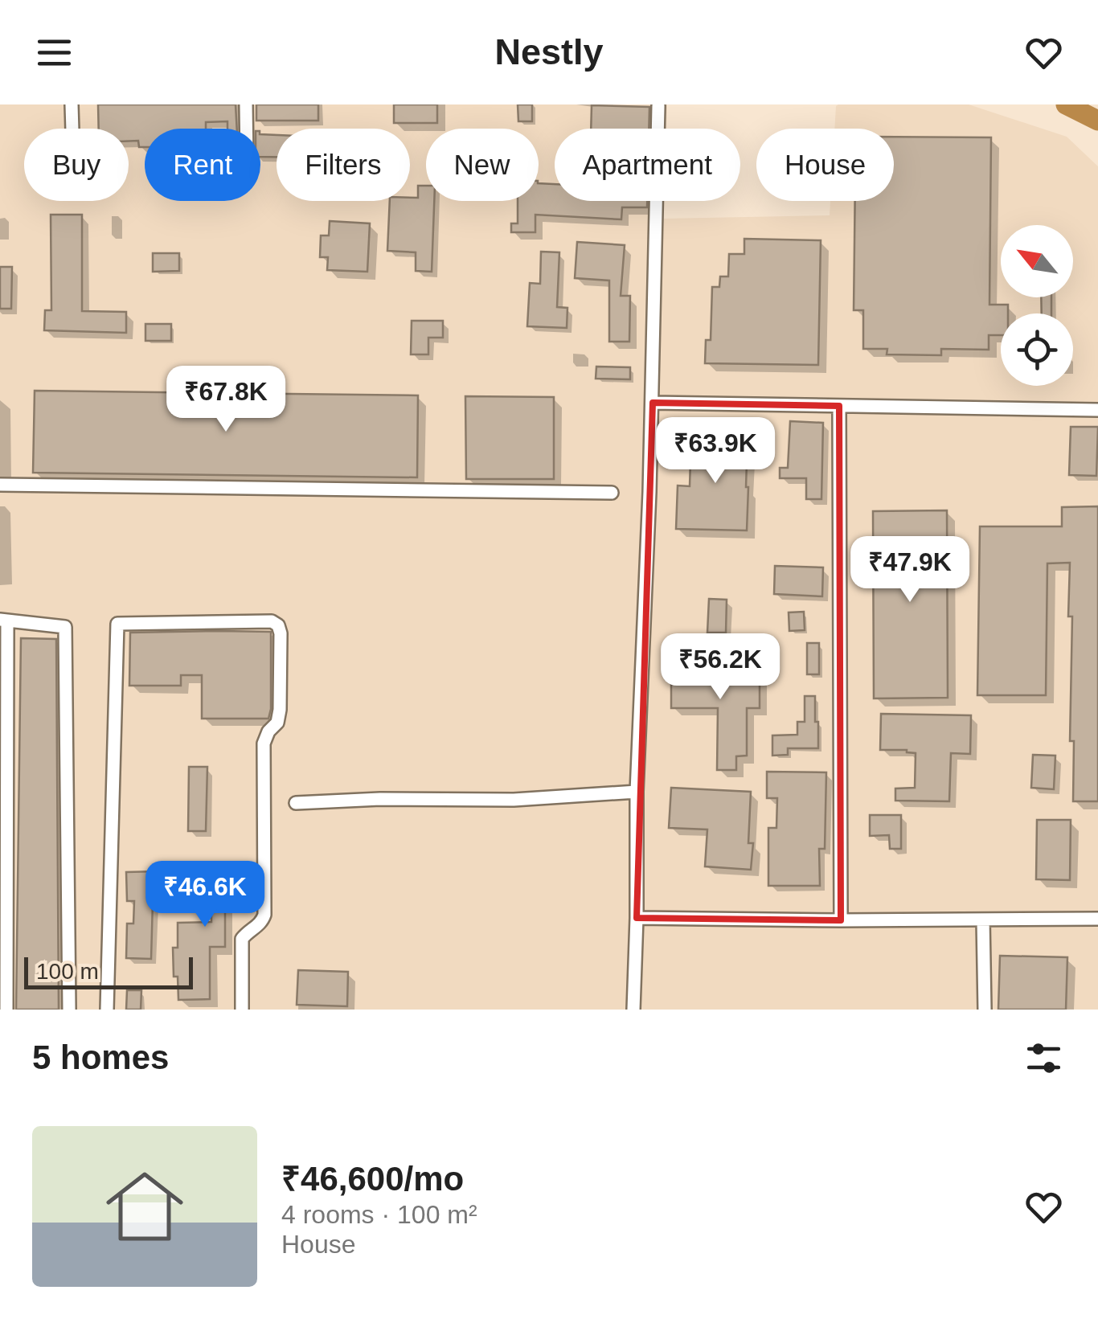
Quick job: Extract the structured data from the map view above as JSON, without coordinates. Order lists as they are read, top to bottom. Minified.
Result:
{"scale_bar":"100 m","north":"top left","page":{"header":"Nestly","chip":["Buy","Rent","Filters","New","Apartment","House"],"price":["₹67.8K","₹63.9K","₹47.9K","₹56.2K","₹46.6K"],"scale":"100 m","heading":"5 homes","list":[{"name":"₹46,600/mo","note":"4 rooms · 100 m² · House"}]}}
